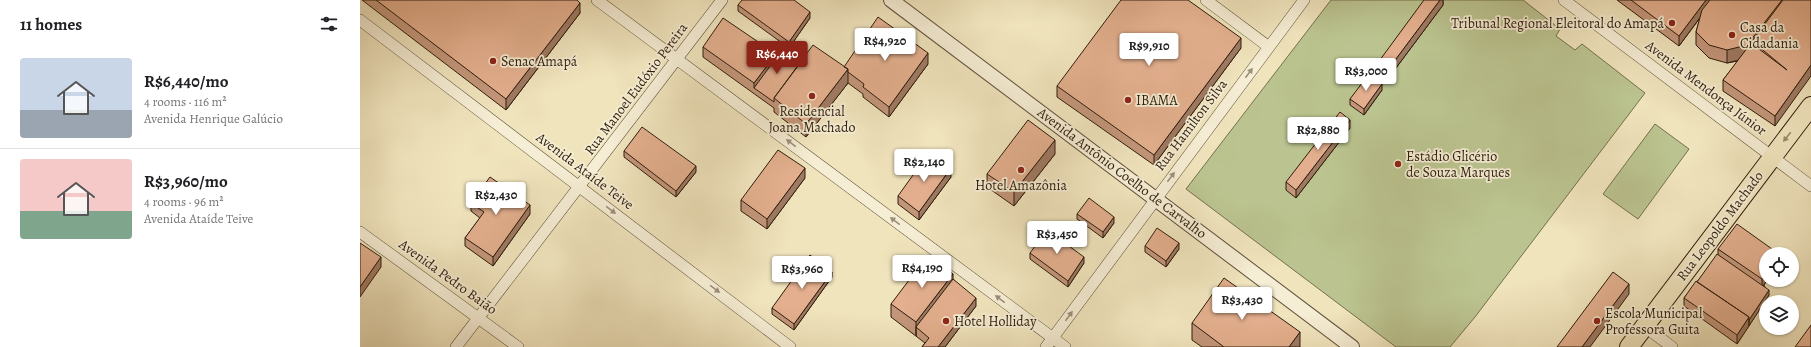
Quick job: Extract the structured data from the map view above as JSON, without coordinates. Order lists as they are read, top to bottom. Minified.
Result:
{"streets":{"main road":["Rua Leopoldo Machado"],"street":["Avenida Mendonça Júnior","Rua Manoel Eudóxio Pereira","Rua Hamilton Silva","Avenida Ataíde Teive","Avenida Antônio Coelho de Carvalho","Avenida Pedro Baião"]},"crossings":[["Avenida Mendonça Júnior","Rua Leopoldo Machado"],["Rua Manoel Eudóxio Pereira","Avenida Ataíde Teive"],["Rua Manoel Eudóxio Pereira","Avenida Pedro Baião"],["Rua Hamilton Silva","Avenida Antônio Coelho de Carvalho"]],"one_way":["Rua Hamilton Silva","Avenida Ataíde Teive"],"places":["Tribunal Regional Eleitoral do Amapá","Casa da Cidadania","Senac Amapá","Residencial Joana Machado","IBAMA","Estádio Glicério de Souza Marques","Hotel Amazônia","Hotel Holliday","Escola Municipal Professora Guita"],"page":{"heading":"11 homes","price":["R$4,920","R$9,910","R$6,440","R$3,000","R$2,880","R$2,140","R$2,430","R$3,450","R$4,190","R$3,960","R$3,430"],"list":[{"name":"R$6,440/mo","note":"4 rooms · 116 m² · Avenida Henrique Galúcio"},{"name":"R$3,960/mo","note":"4 rooms · 96 m² · Avenida Ataíde Teive"}]}}
